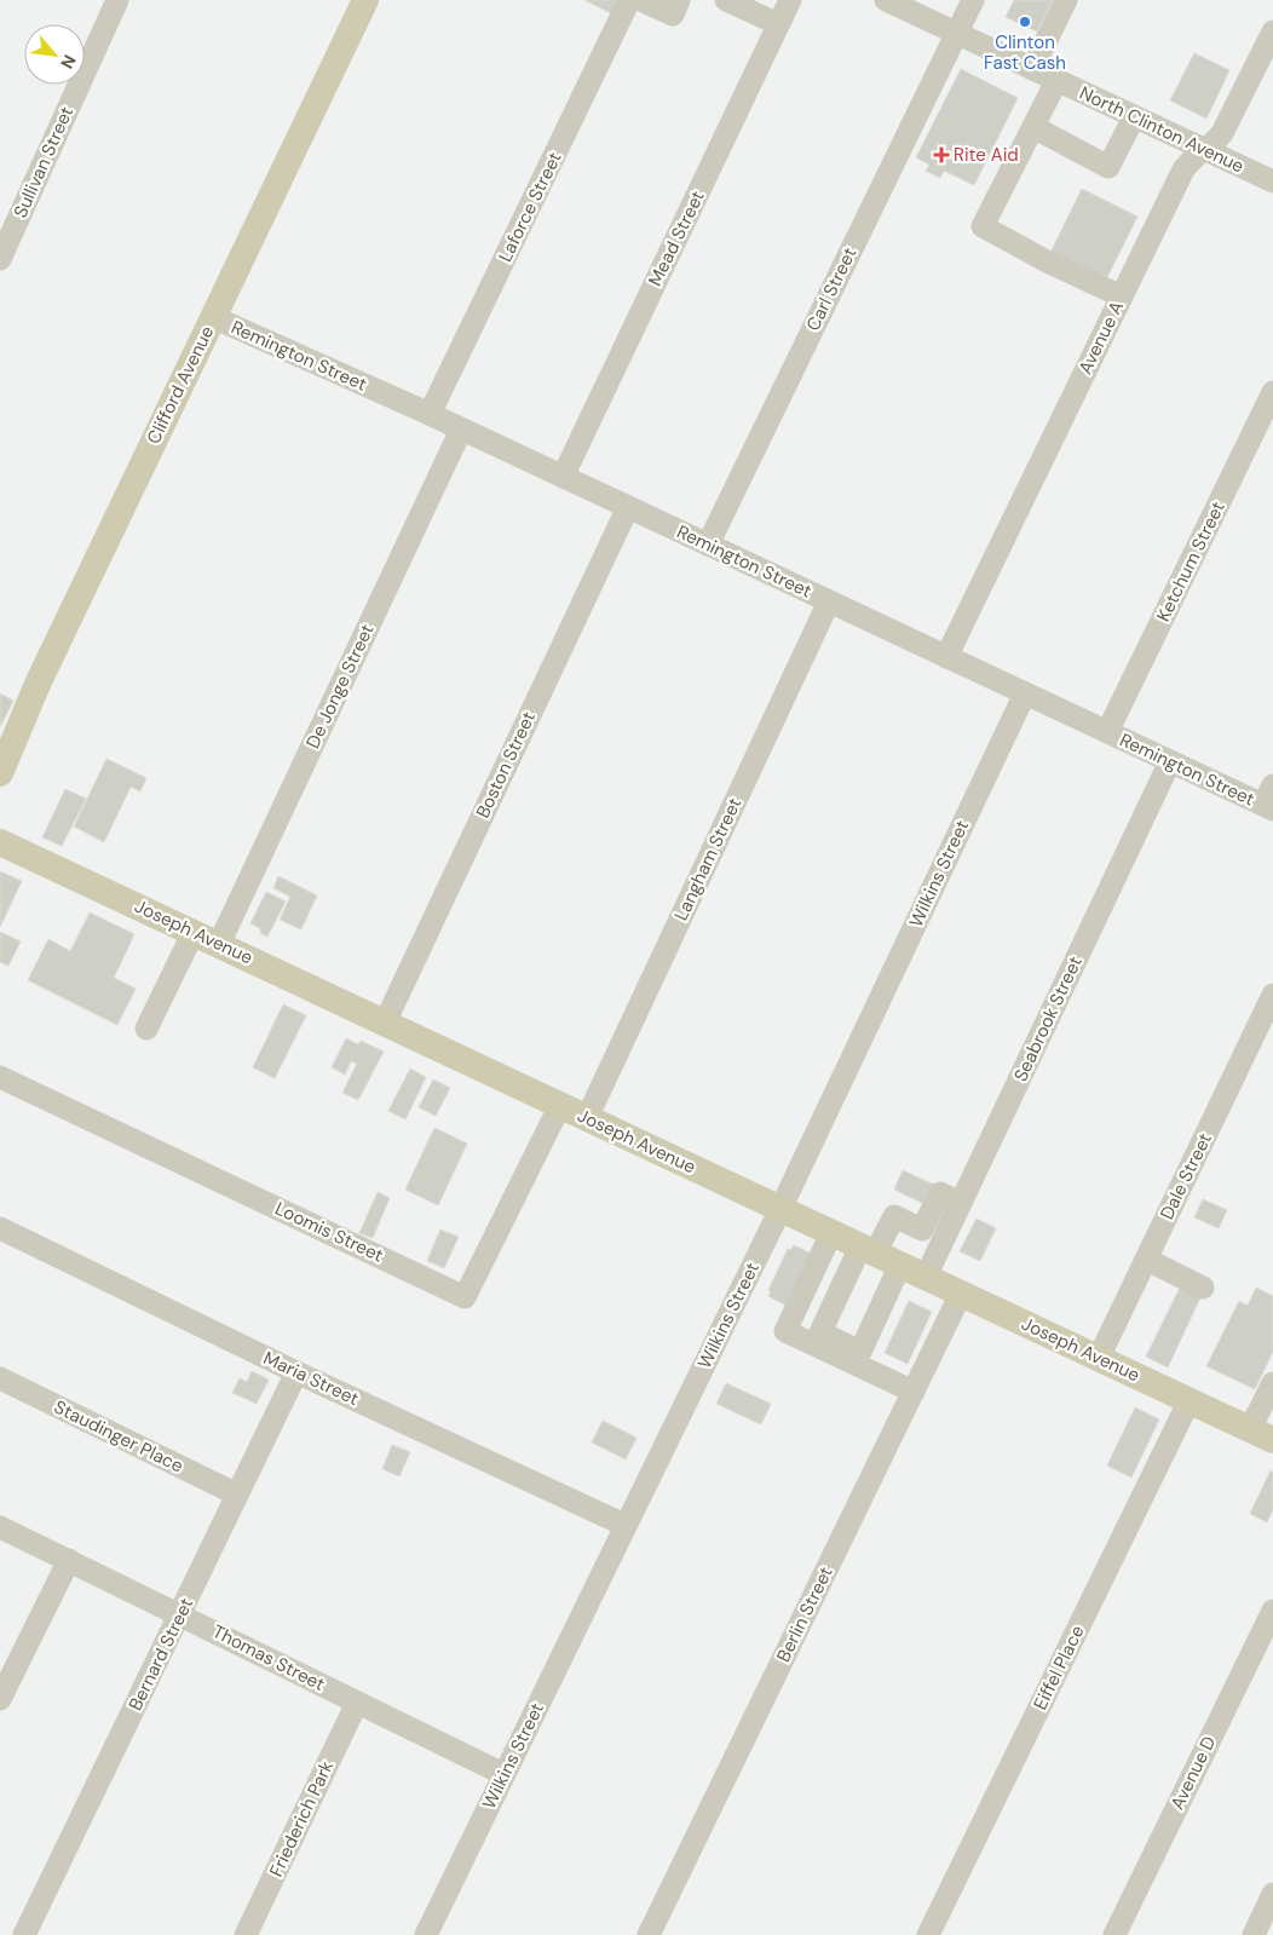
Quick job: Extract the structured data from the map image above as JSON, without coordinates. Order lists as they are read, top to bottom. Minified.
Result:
{"streets":{"main road":["Clifford Avenue","Joseph Avenue"],"street":["North Clinton Avenue","Sullivan Street","Laforce Street","Mead Street","Carl Street","Avenue A","Remington Street","Ketchum Street","De Jonge Street","Boston Street","Langham Street","Wilkins Street","Seabrook Street","Dale Street","Loomis Street","Maria Street","Staudinger Place","Berlin Street","Bernard Street","Thomas Street","Eiffel Place","Avenue D","Friederich Park"]},"crossings":[["North Clinton Avenue","Carl Street"],["North Clinton Avenue","Avenue A"],["Laforce Street","Remington Street"],["Mead Street","Remington Street"],["Carl Street","Remington Street"],["Avenue A","Remington Street"],["Remington Street","Clifford Avenue"],["Remington Street","Ketchum Street"],["Remington Street","De Jonge Street"],["Remington Street","Boston Street"],["Remington Street","Langham Street"],["Remington Street","Wilkins Street"],["Remington Street","Seabrook Street"],["De Jonge Street","Joseph Avenue"],["Boston Street","Joseph Avenue"],["Langham Street","Joseph Avenue"],["Wilkins Street","Joseph Avenue"],["Wilkins Street","Maria Street"],["Wilkins Street","Thomas Street"],["Joseph Avenue","Seabrook Street"],["Joseph Avenue","Dale Street"],["Joseph Avenue","Loomis Street"],["Joseph Avenue","Berlin Street"],["Joseph Avenue","Eiffel Place"],["Maria Street","Bernard Street"],["Staudinger Place","Bernard Street"],["Bernard Street","Thomas Street"],["Thomas Street","Friederich Park"]],"places":{"other":["Clinton Fast Cash"],"health":["Rite Aid"]},"north":"bottom right"}
